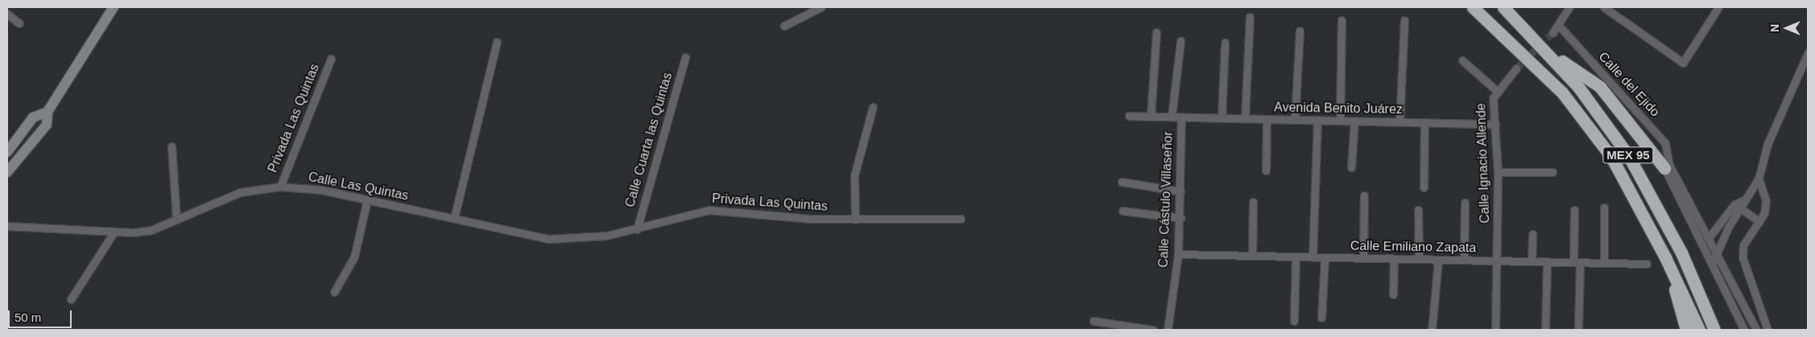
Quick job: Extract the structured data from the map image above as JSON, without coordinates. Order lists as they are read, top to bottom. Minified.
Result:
{"streets":{"highway":["MEX 95"],"street":["Calle del Ejido","Avenida Benito Juárez","Privada Las Quintas","Calle Cuarta las Quintas","Calle Ignacio Allende","Calle Las Quintas","Calle Cástulo Villaseñor","Calle Emiliano Zapata"]},"crossings":[["Avenida Benito Juárez","Calle Ignacio Allende"],["Avenida Benito Juárez","Calle Cástulo Villaseñor"],["Privada Las Quintas","Calle Cuarta las Quintas"],["Privada Las Quintas","Calle Las Quintas"],["Calle Cuarta las Quintas","Calle Las Quintas"],["Calle Ignacio Allende","Calle Emiliano Zapata"],["Calle Cástulo Villaseñor","Calle Emiliano Zapata"]],"scale_bar":"50 m","north":"left"}
